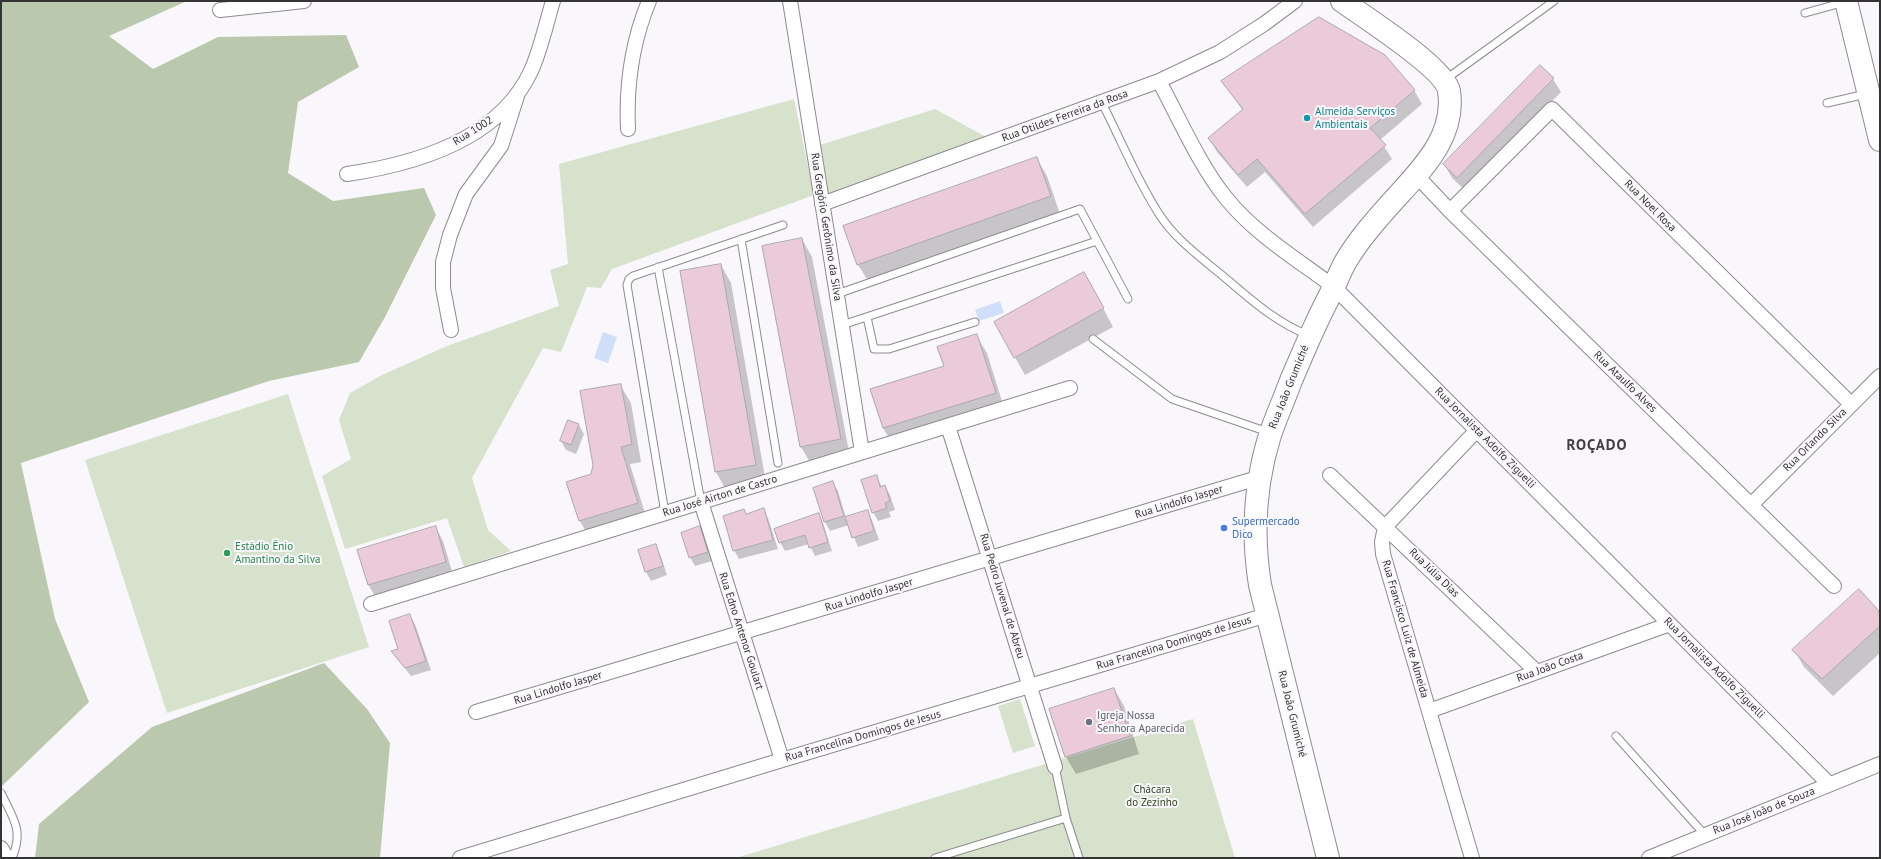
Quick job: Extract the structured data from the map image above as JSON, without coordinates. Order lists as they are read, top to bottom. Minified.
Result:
{"streets":{"main road":["Rua João Grumiché"],"street":["Rua Otildes Ferreira da Rosa","Rua 1002","Rua Noel Rosa","Rua Gregório Gerônimo da Silva","Rua Ataulfo Alves","Rua Jornalista Adolfo Ziguelli","Rua Orlando Silva","Rua José Airton de Castro","Rua Lindolfo Jasper","Rua Júlia Dias","Rua Pedro Juvenal de Abreu","Rua Francisco Luiz de Almeida","Rua Edno Antenor Goulart","Rua Francelina Domingos de Jesus","Rua João Costa","Rua José João de Souza"]},"crossings":[["Rua Otildes Ferreira da Rosa","Rua Gregório Gerônimo da Silva"],["Rua Otildes Ferreira da Rosa","Rua Jornalista Adolfo Ziguelli"],["Rua Noel Rosa","Rua Ataulfo Alves"],["Rua Noel Rosa","Rua Orlando Silva"],["Rua Gregório Gerônimo da Silva","Rua José Airton de Castro"],["Rua Ataulfo Alves","Rua João Grumiché"],["Rua Ataulfo Alves","Rua Orlando Silva"],["Rua João Grumiché","Rua Jornalista Adolfo Ziguelli"],["Rua João Grumiché","Rua Lindolfo Jasper"],["Rua João Grumiché","Rua Francelina Domingos de Jesus"],["Rua Jornalista Adolfo Ziguelli","Rua João Costa"],["Rua Jornalista Adolfo Ziguelli","Rua José João de Souza"],["Rua José Airton de Castro","Rua Pedro Juvenal de Abreu"],["Rua José Airton de Castro","Rua Edno Antenor Goulart"],["Rua Lindolfo Jasper","Rua Pedro Juvenal de Abreu"],["Rua Lindolfo Jasper","Rua Edno Antenor Goulart"],["Rua Júlia Dias","Rua Francisco Luiz de Almeida"],["Rua Júlia Dias","Rua João Costa"],["Rua Pedro Juvenal de Abreu","Rua Francelina Domingos de Jesus"],["Rua Francisco Luiz de Almeida","Rua João Costa"],["Rua Edno Antenor Goulart","Rua Francelina Domingos de Jesus"]],"districts":["ROÇADO"],"parks":["Chácara do Zezinho"],"places":["Almeida Serviços Ambientais","Supermercado Dico","Estádio Ênio Amantino da Silva","Igreja Nossa Senhora Aparecida"]}
